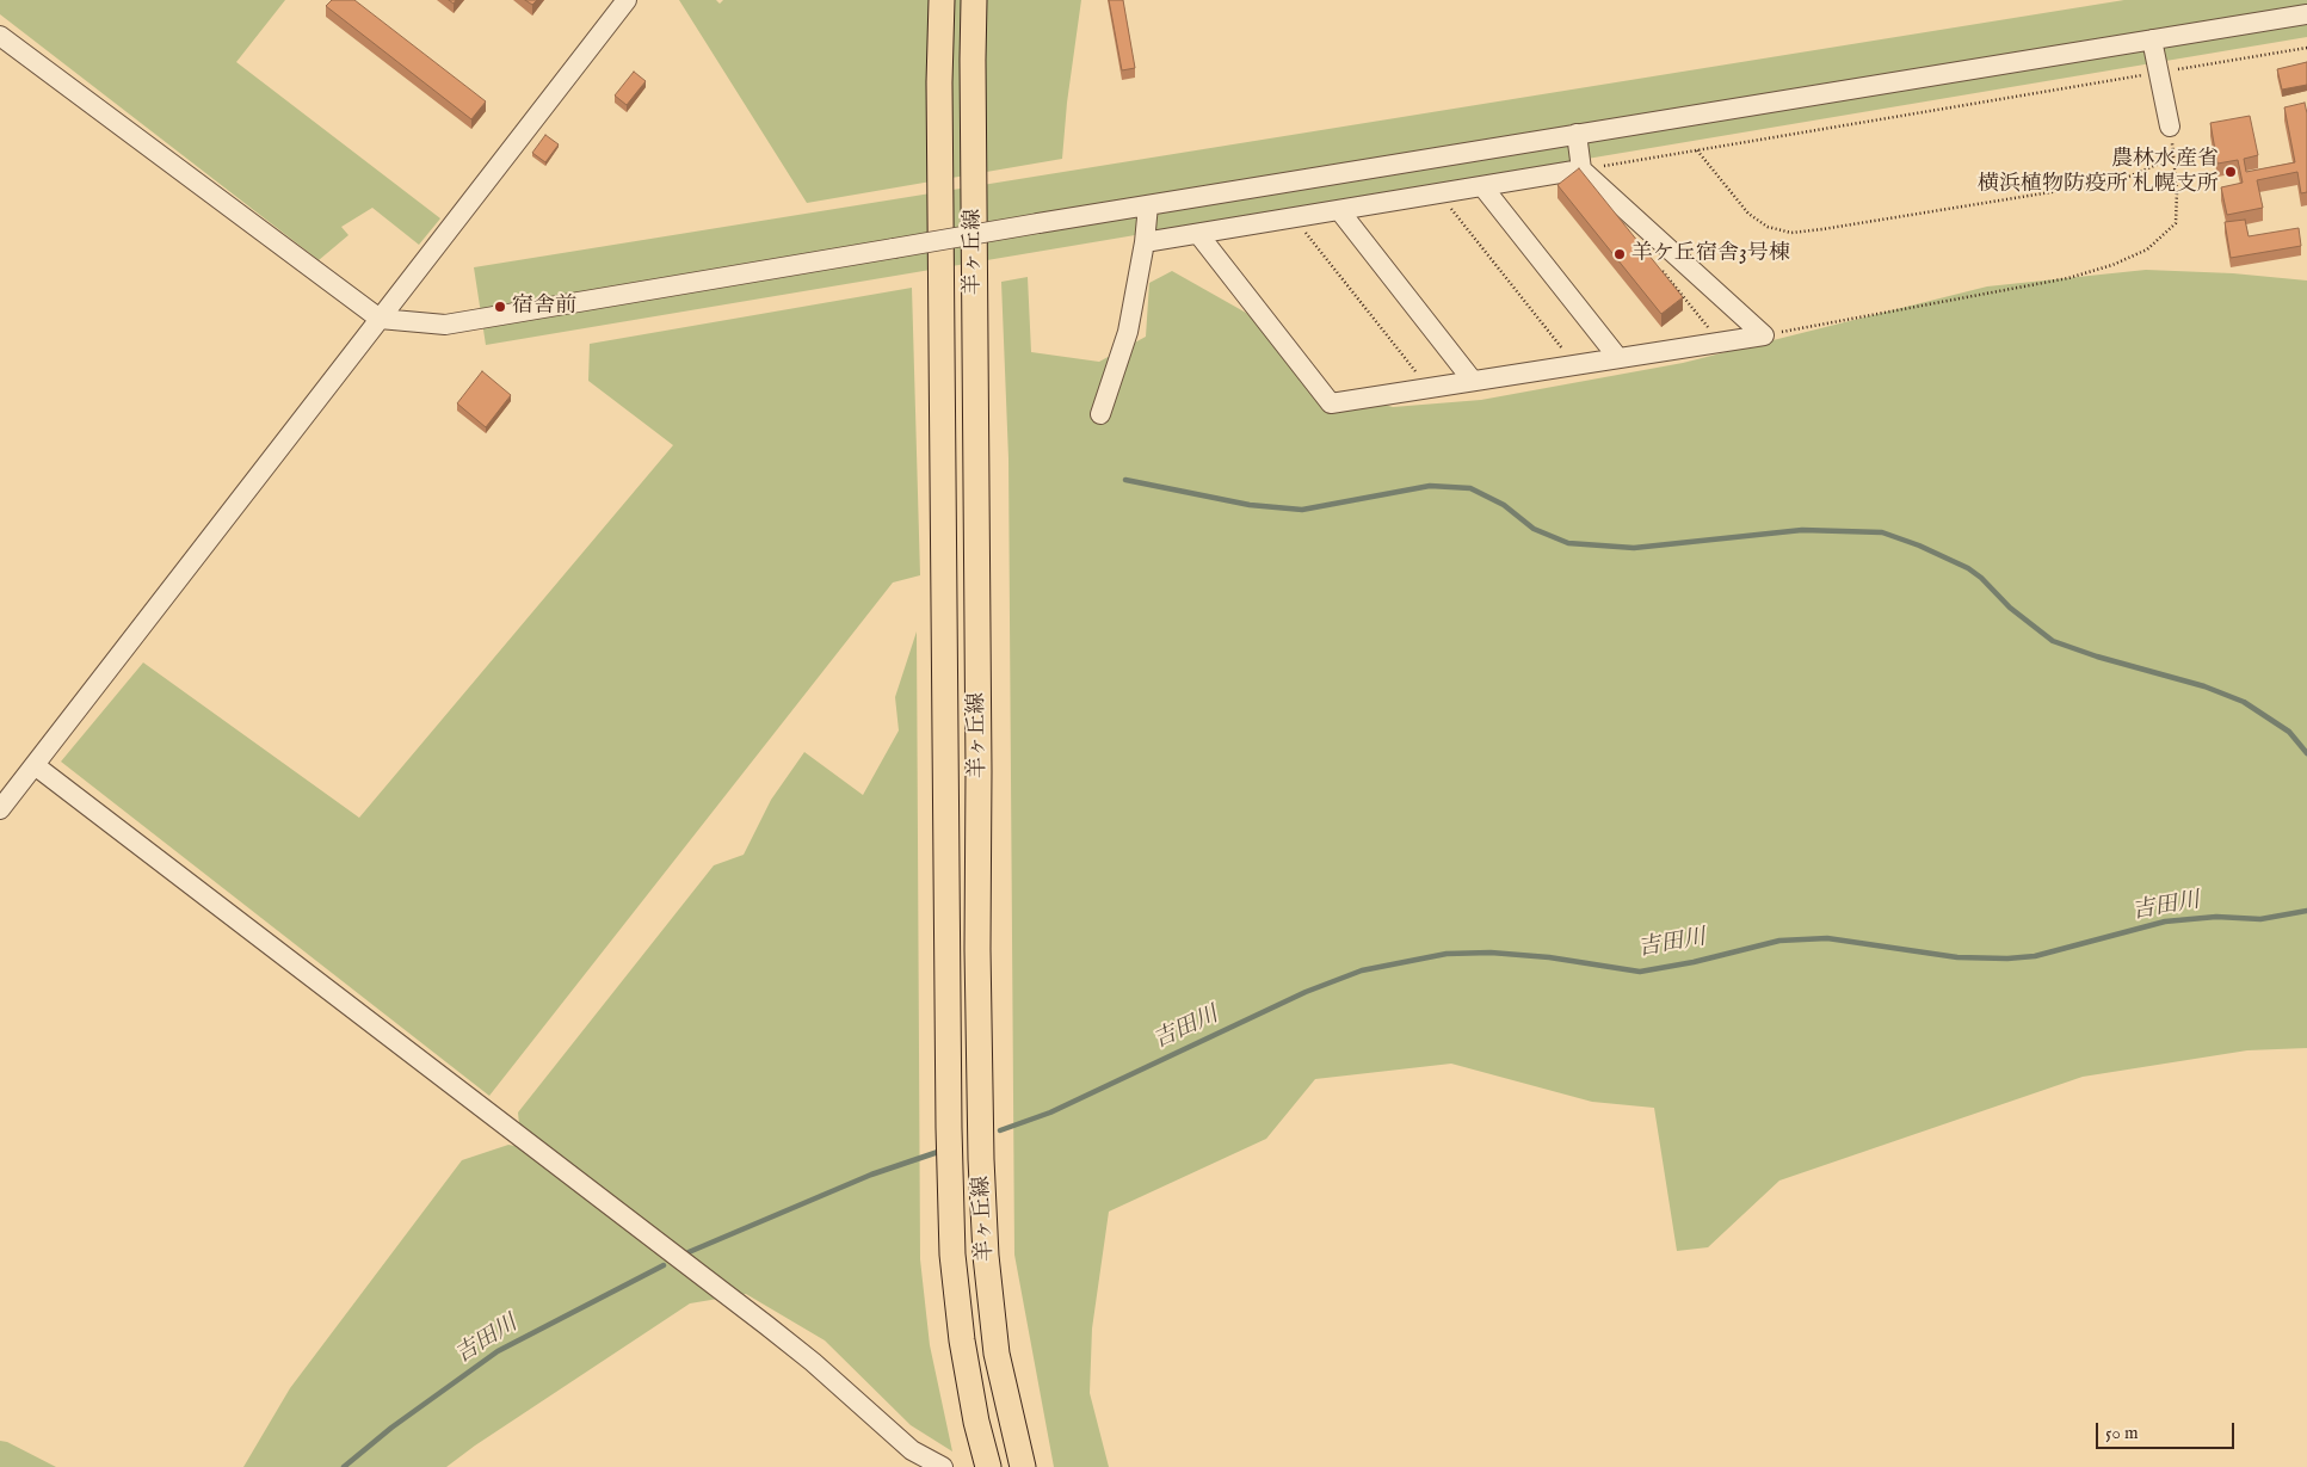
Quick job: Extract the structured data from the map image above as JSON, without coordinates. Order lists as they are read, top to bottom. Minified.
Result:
{"streets":{"main road":["羊ヶ丘線"]},"water":["吉田川"],"places":["農林水産省 横浜植物防疫所 札幌支所","羊ケ丘宿舎3号棟","宿舎前"],"scale_bar":"50 m"}
